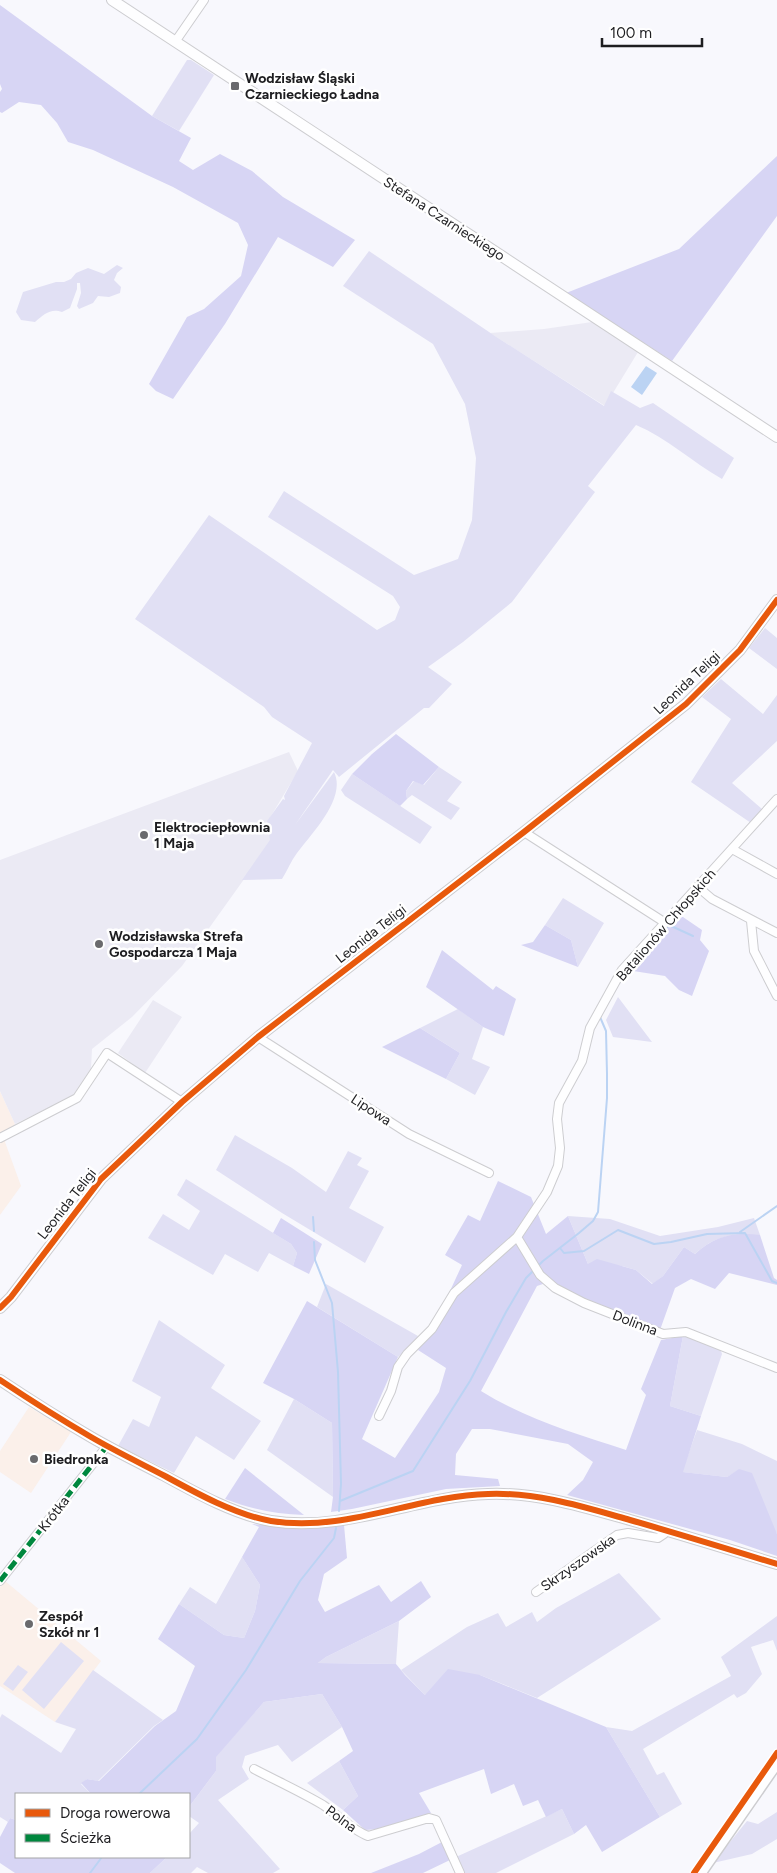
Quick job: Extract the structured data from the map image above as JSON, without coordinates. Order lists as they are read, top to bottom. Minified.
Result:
{"streets":{"street":["Stefana Czarnieckiego","Leonida Teligi","Batalionów Chłopskich","Lipowa","Dolinna","Krótka","Skrzyszowska","Polna"]},"crossings":[["Leonida Teligi","Lipowa"],["Batalionów Chłopskich","Dolinna"]],"places":{"transit":["Wodzisław Śląski Czarnieckiego Ładna"],"other":["Elektrociepłownia 1 Maja","Wodzisławska Strefa Gospodarcza 1 Maja","Biedronka","Zespół Szkół nr 1"]},"legend":["Droga rowerowa","Ścieżka"],"scale_bar":"100 m"}
